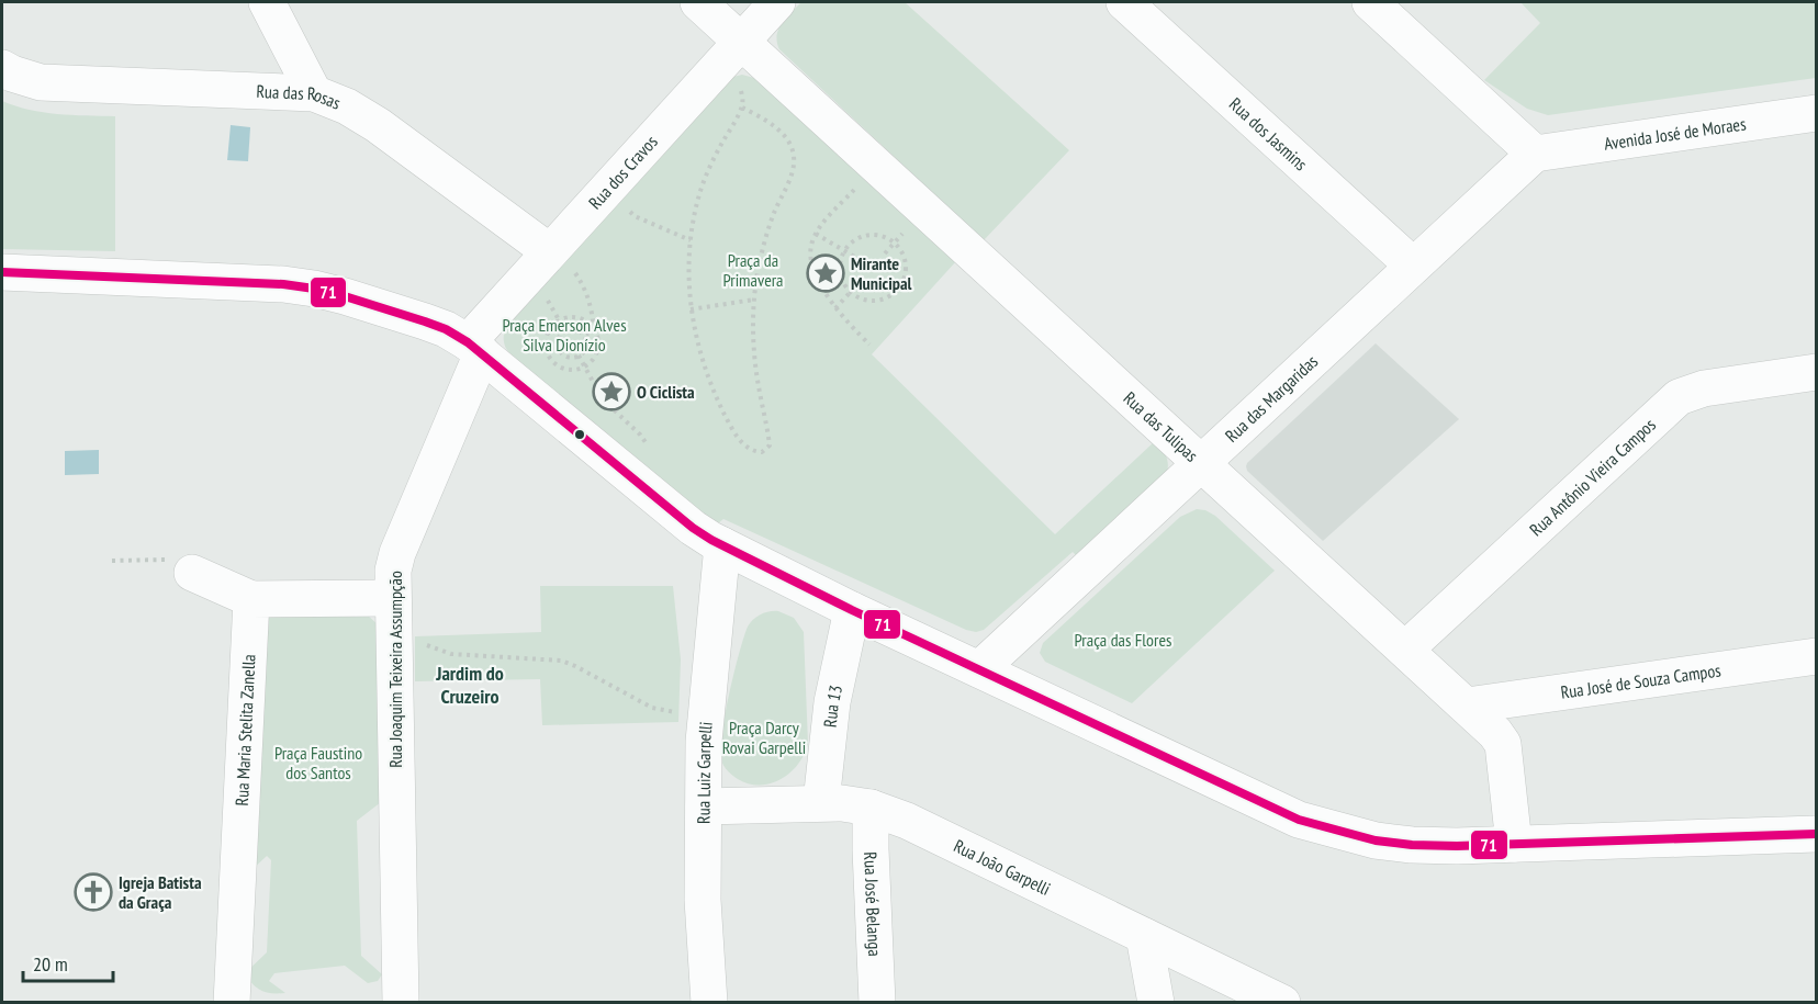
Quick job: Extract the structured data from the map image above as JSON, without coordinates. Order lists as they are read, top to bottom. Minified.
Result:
{"streets":{"street":["Rua das Rosas","Avenida José de Moraes","Rua dos Jasmins","Rua dos Cravos","Rua das Margaridas","Rua das Tulipas","Rua Antônio Vieira Campos","Rua Joaquim Teixeira Assumpção","Rua José de Souza Campos","Rua 13","Rua Maria Stelita Zanella","Rua Luiz Garpelli","Rua João Garpelli","Rua José Belanga"]},"crossings":[["Rua das Rosas","Rua dos Cravos"],["Avenida José de Moraes","Rua das Margaridas"],["Rua dos Jasmins","Rua das Margaridas"],["Rua dos Cravos","Rua das Tulipas"],["Rua dos Cravos","Rua Joaquim Teixeira Assumpção"],["Rua das Margaridas","Rua das Tulipas"],["Rua das Tulipas","Rua Antônio Vieira Campos"],["Rua das Tulipas","Rua José de Souza Campos"],["Rua 13","Rua João Garpelli"],["Rua Luiz Garpelli","Rua João Garpelli"],["Rua João Garpelli","Rua José Belanga"]],"districts":["Jardim do Cruzeiro"],"parks":["Praça da Primavera","Praça Emerson Alves Silva Dionízio","Praça das Flores","Praça Darcy Rovai Garpelli","Praça Faustino dos Santos"],"places":{"place":["Mirante Municipal","O Ciclista"],"church":["Igreja Batista da Graça"]},"lines":["transit line 71"],"scale_bar":"20 m"}
